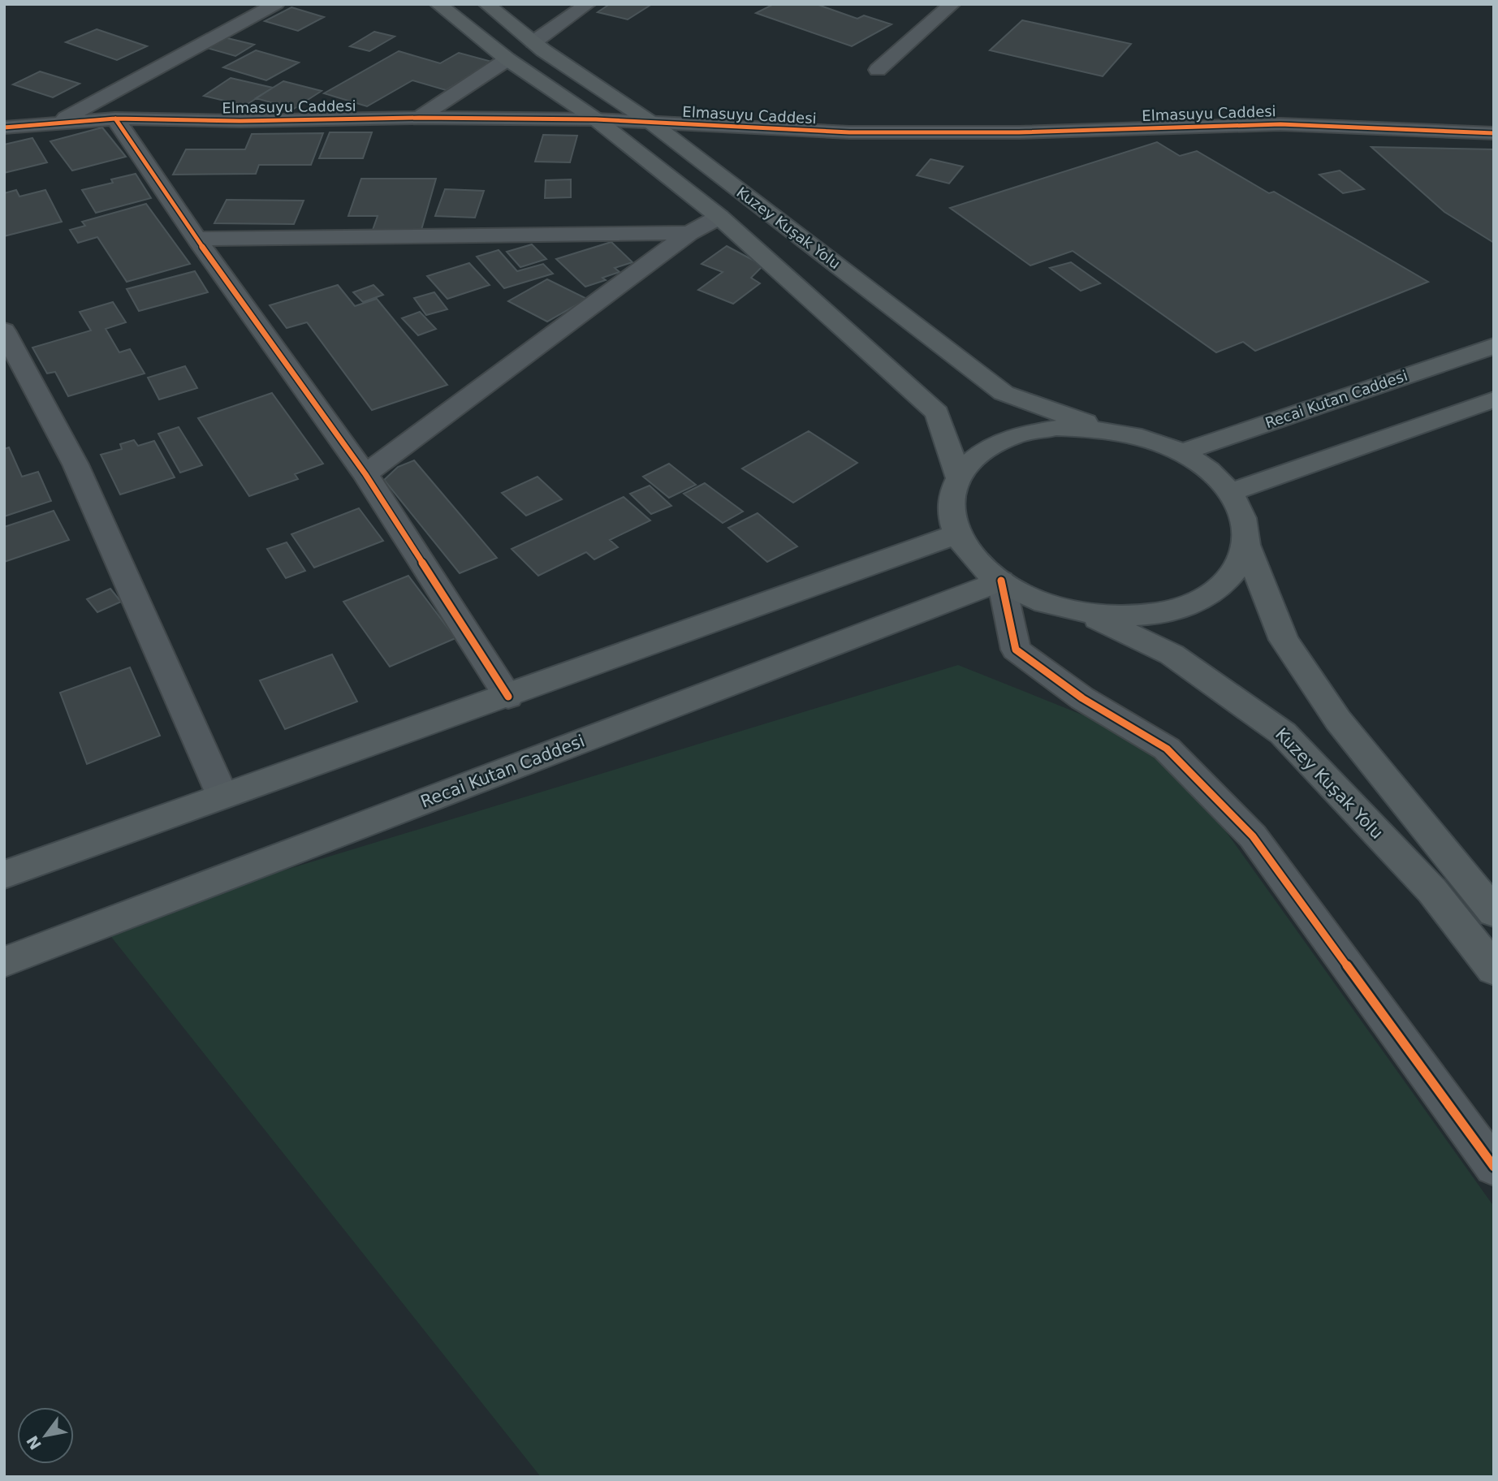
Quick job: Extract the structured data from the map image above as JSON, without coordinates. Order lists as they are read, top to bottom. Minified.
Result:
{"streets":{"main road":["Kuzey Kuşak Yolu","Recai Kutan Caddesi"],"street":["Elmasuyu Caddesi"]},"crossings":[["Elmasuyu Caddesi","Kuzey Kuşak Yolu"]],"north":"bottom left"}
